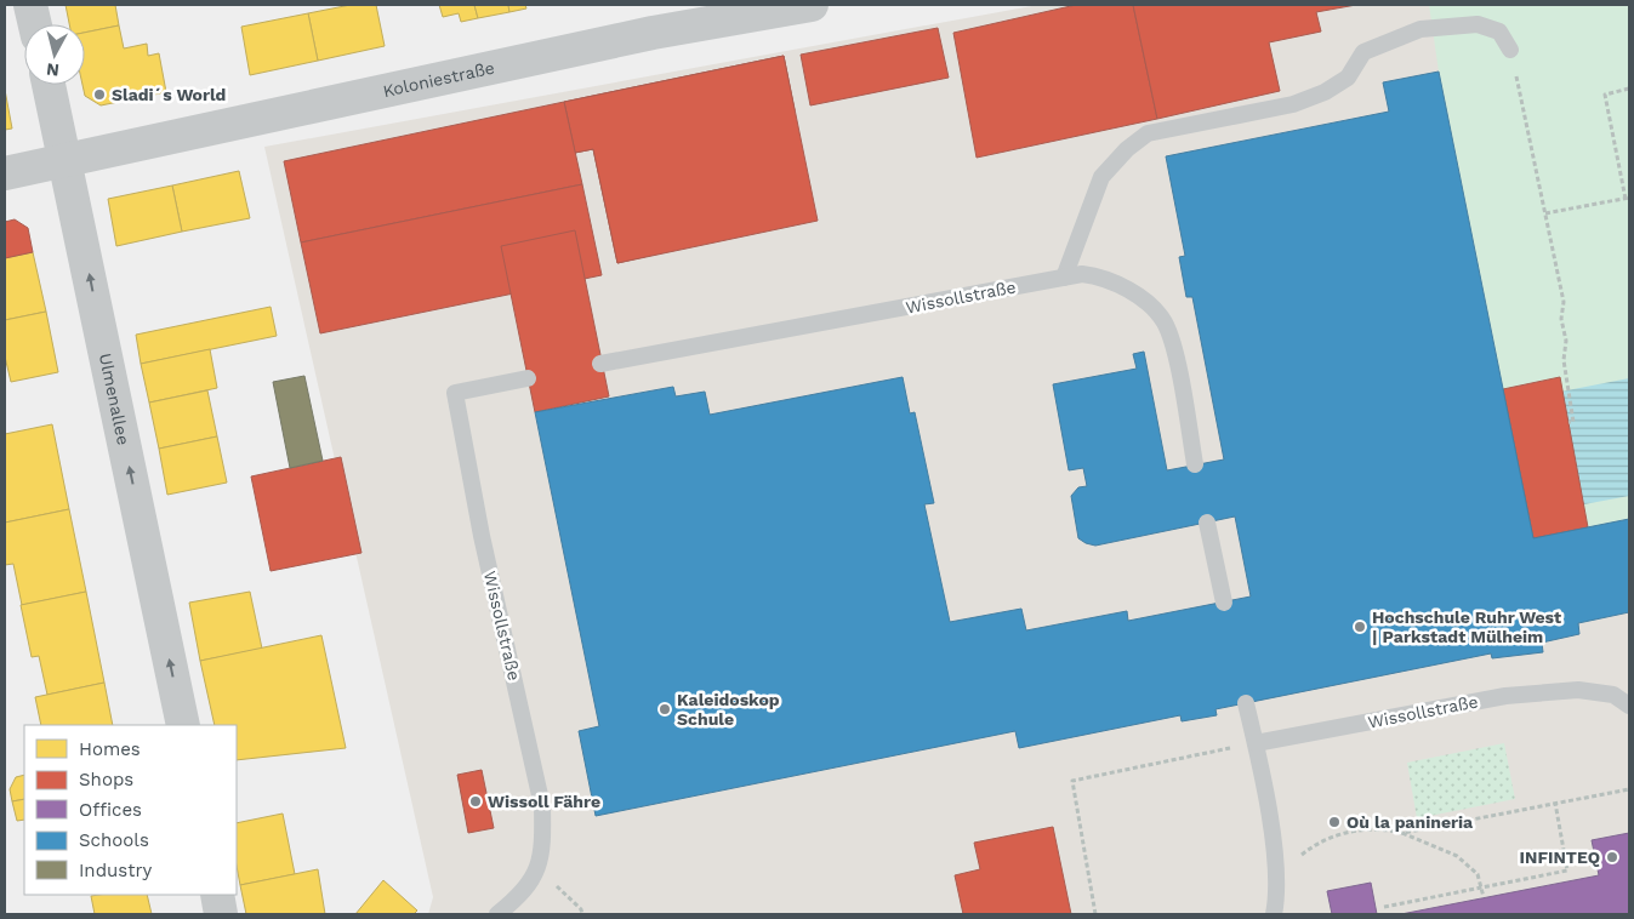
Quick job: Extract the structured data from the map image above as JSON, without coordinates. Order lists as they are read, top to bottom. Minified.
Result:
{"streets":{"street":["Koloniestraße","Ulmenallee"],"lane":["Wissollstraße"]},"crossings":[["Koloniestraße","Ulmenallee"]],"one_way":["Ulmenallee"],"places":["Sladi´s World","Hochschule Ruhr West | Parkstadt Mülheim","Kaleidoskop Schule","Wissoll Fähre","Où la panineria","INFINTEQ"],"legend":["Homes","Shops","Offices","Schools","Industry"],"north":"bottom"}
